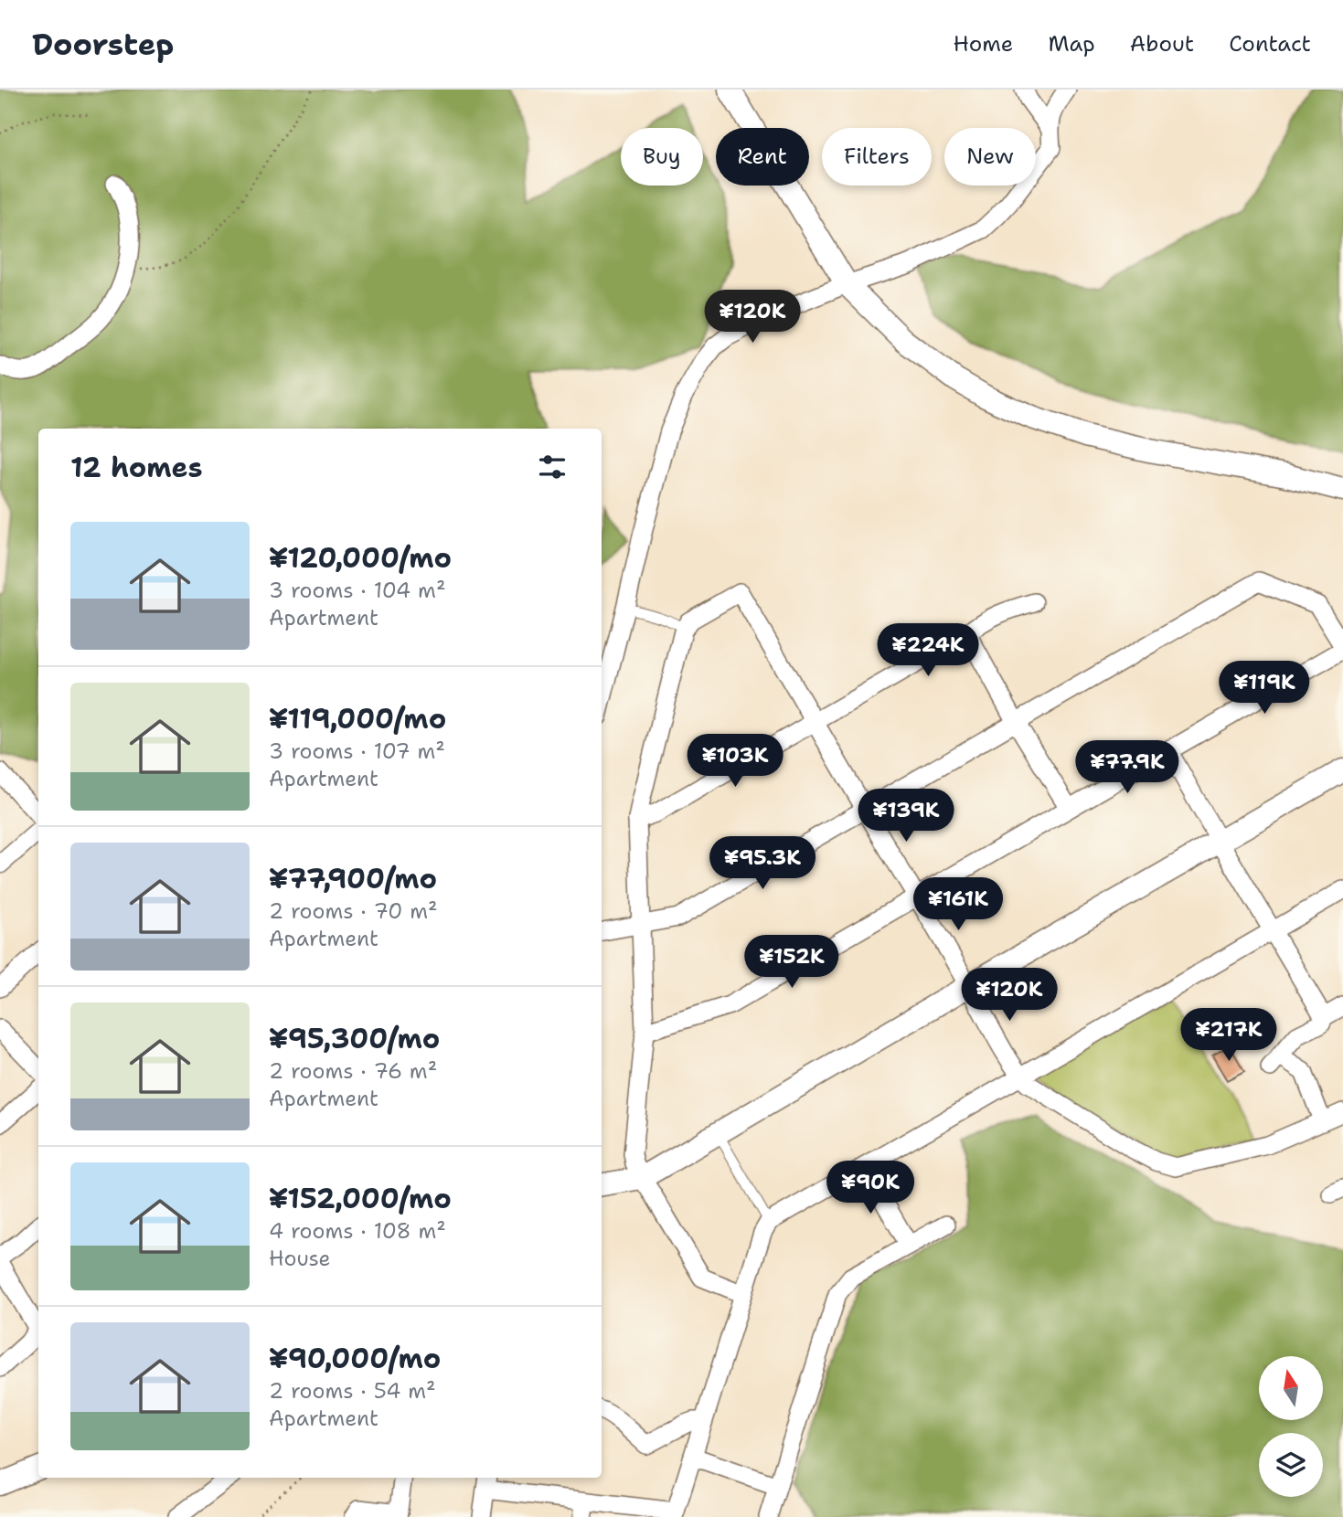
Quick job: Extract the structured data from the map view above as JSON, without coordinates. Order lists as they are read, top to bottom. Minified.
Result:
{"north":"top","page":{"header":"Doorstep","nav":["Home","Map","About","Contact"],"chip":["Buy","Rent","Filters","New"],"price":["¥120K","¥224K","¥119K","¥103K","¥77.9K","¥139K","¥95.3K","¥161K","¥152K","¥120K","¥217K","¥90K"],"heading":"12 homes","list":[{"name":"¥120,000/mo","note":"3 rooms · 104 m² · Apartment"},{"name":"¥119,000/mo","note":"3 rooms · 107 m² · Apartment"},{"name":"¥77,900/mo","note":"2 rooms · 70 m² · Apartment"},{"name":"¥95,300/mo","note":"2 rooms · 76 m² · Apartment"},{"name":"¥152,000/mo","note":"4 rooms · 108 m² · House"},{"name":"¥90,000/mo","note":"2 rooms · 54 m² · Apartment"}]}}
